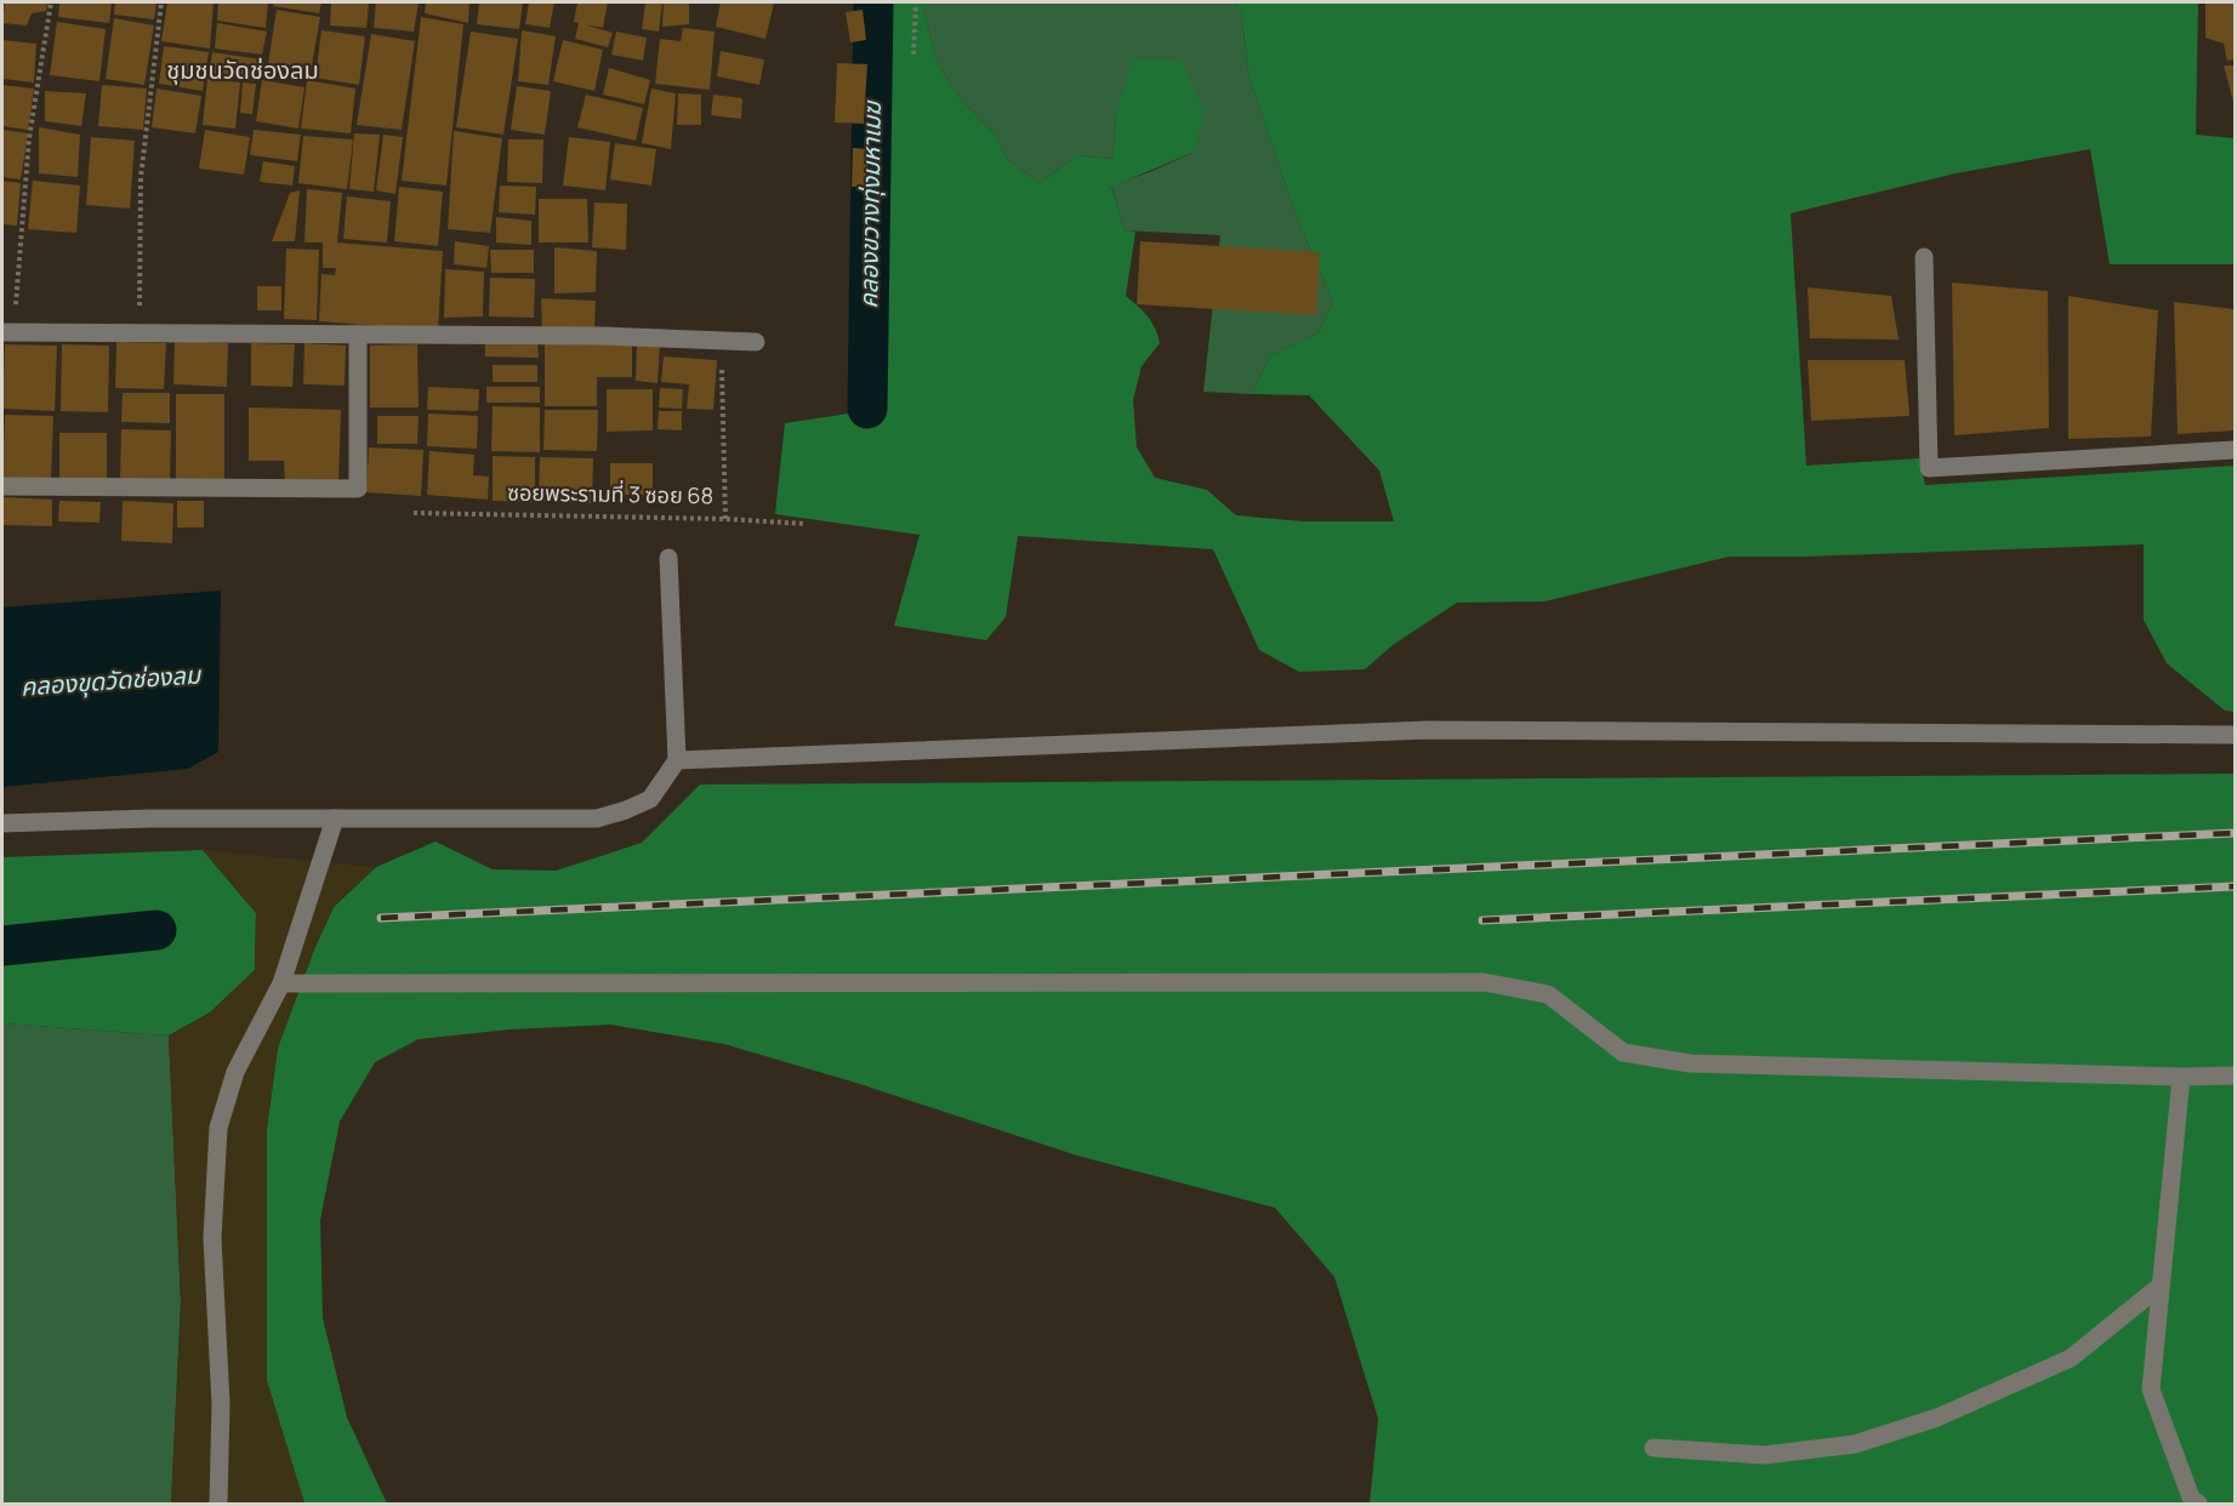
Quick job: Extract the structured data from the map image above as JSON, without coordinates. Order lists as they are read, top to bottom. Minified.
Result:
{"streets":{"path":["ซอยพระรามที่ 3 ซอย 68"]},"districts":["ชุมชนวัดช่องลม"],"water":["คลองขวางทุ่งมหาเมฆ","คลองขุดวัดช่องลม"]}
